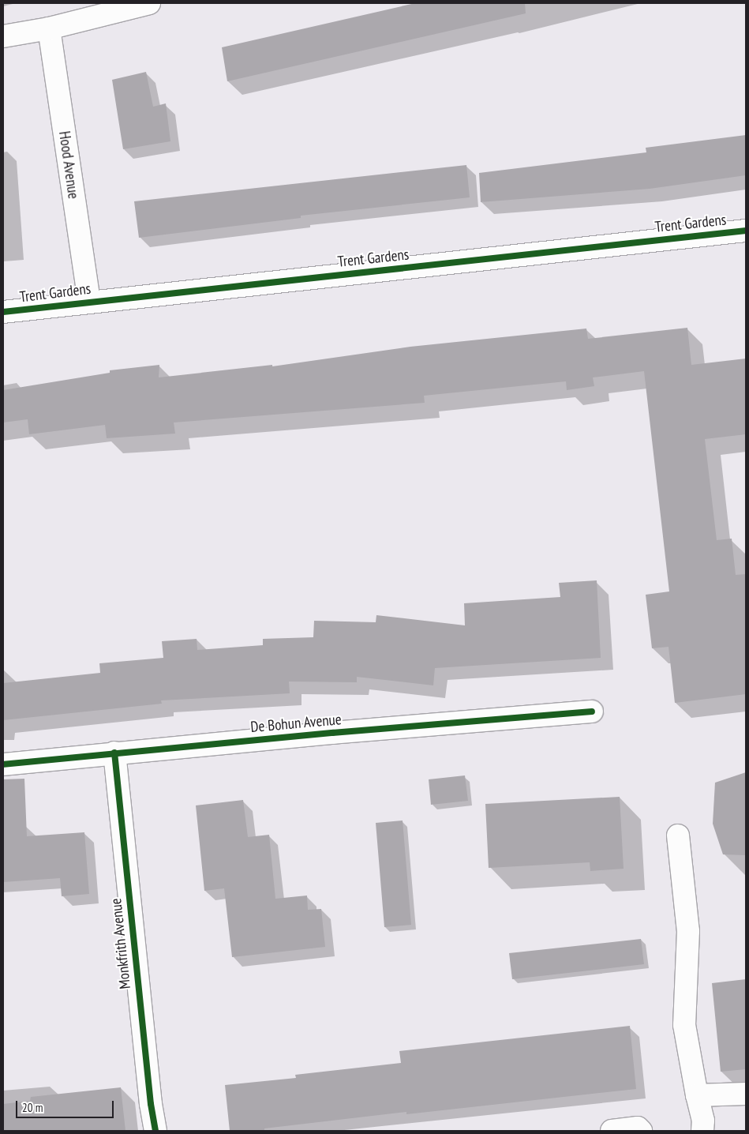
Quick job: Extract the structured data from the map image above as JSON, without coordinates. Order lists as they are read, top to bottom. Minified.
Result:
{"streets":{"street":["Hood Avenue","Trent Gardens","De Bohun Avenue","Monkfrith Avenue"]},"crossings":[["Hood Avenue","Trent Gardens"],["De Bohun Avenue","Monkfrith Avenue"]],"scale_bar":"20 m"}
